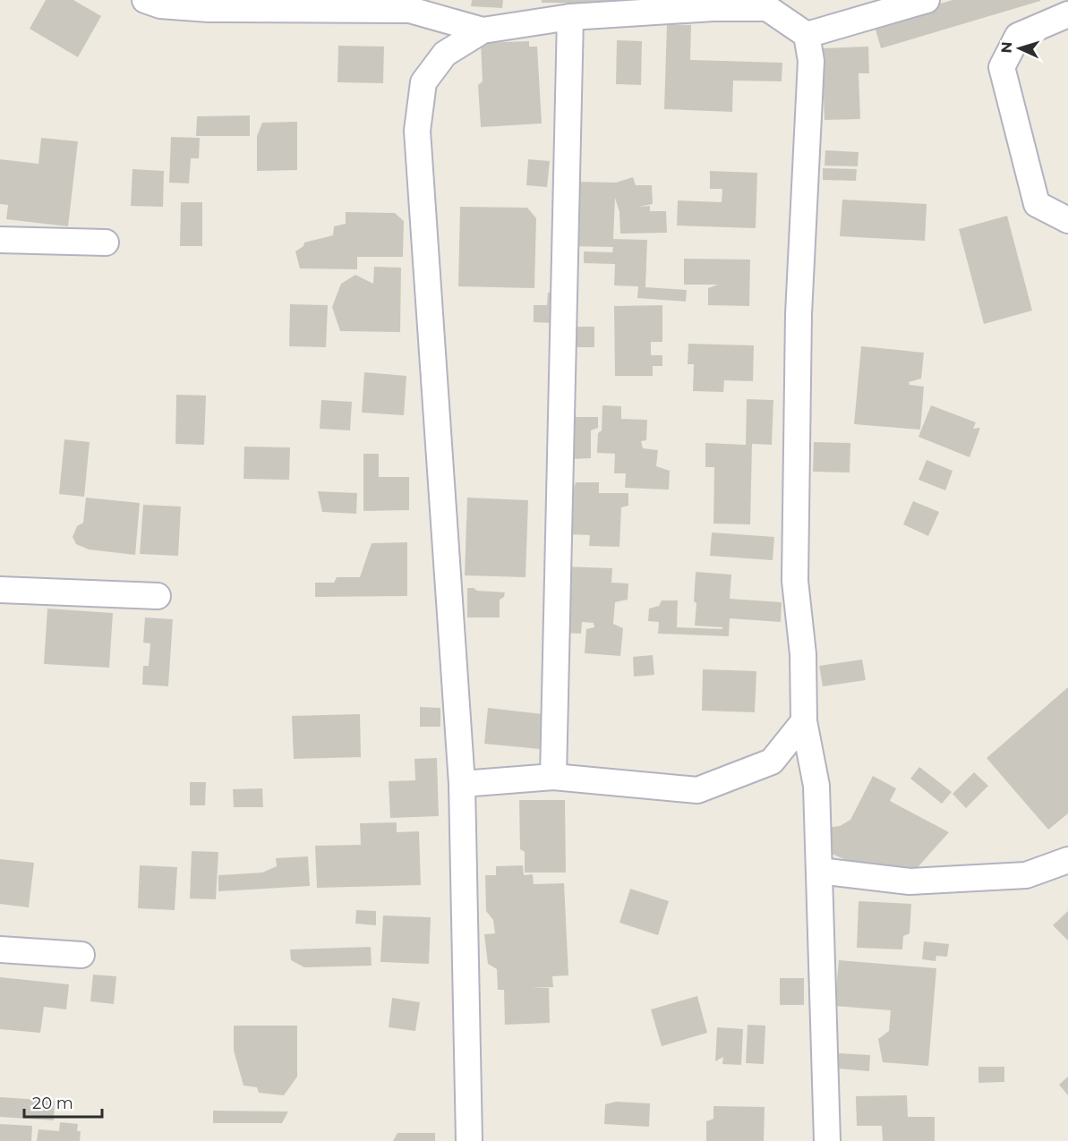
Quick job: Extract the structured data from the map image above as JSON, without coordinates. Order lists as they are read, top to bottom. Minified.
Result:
{"scale_bar":"20 m","north":"left"}
